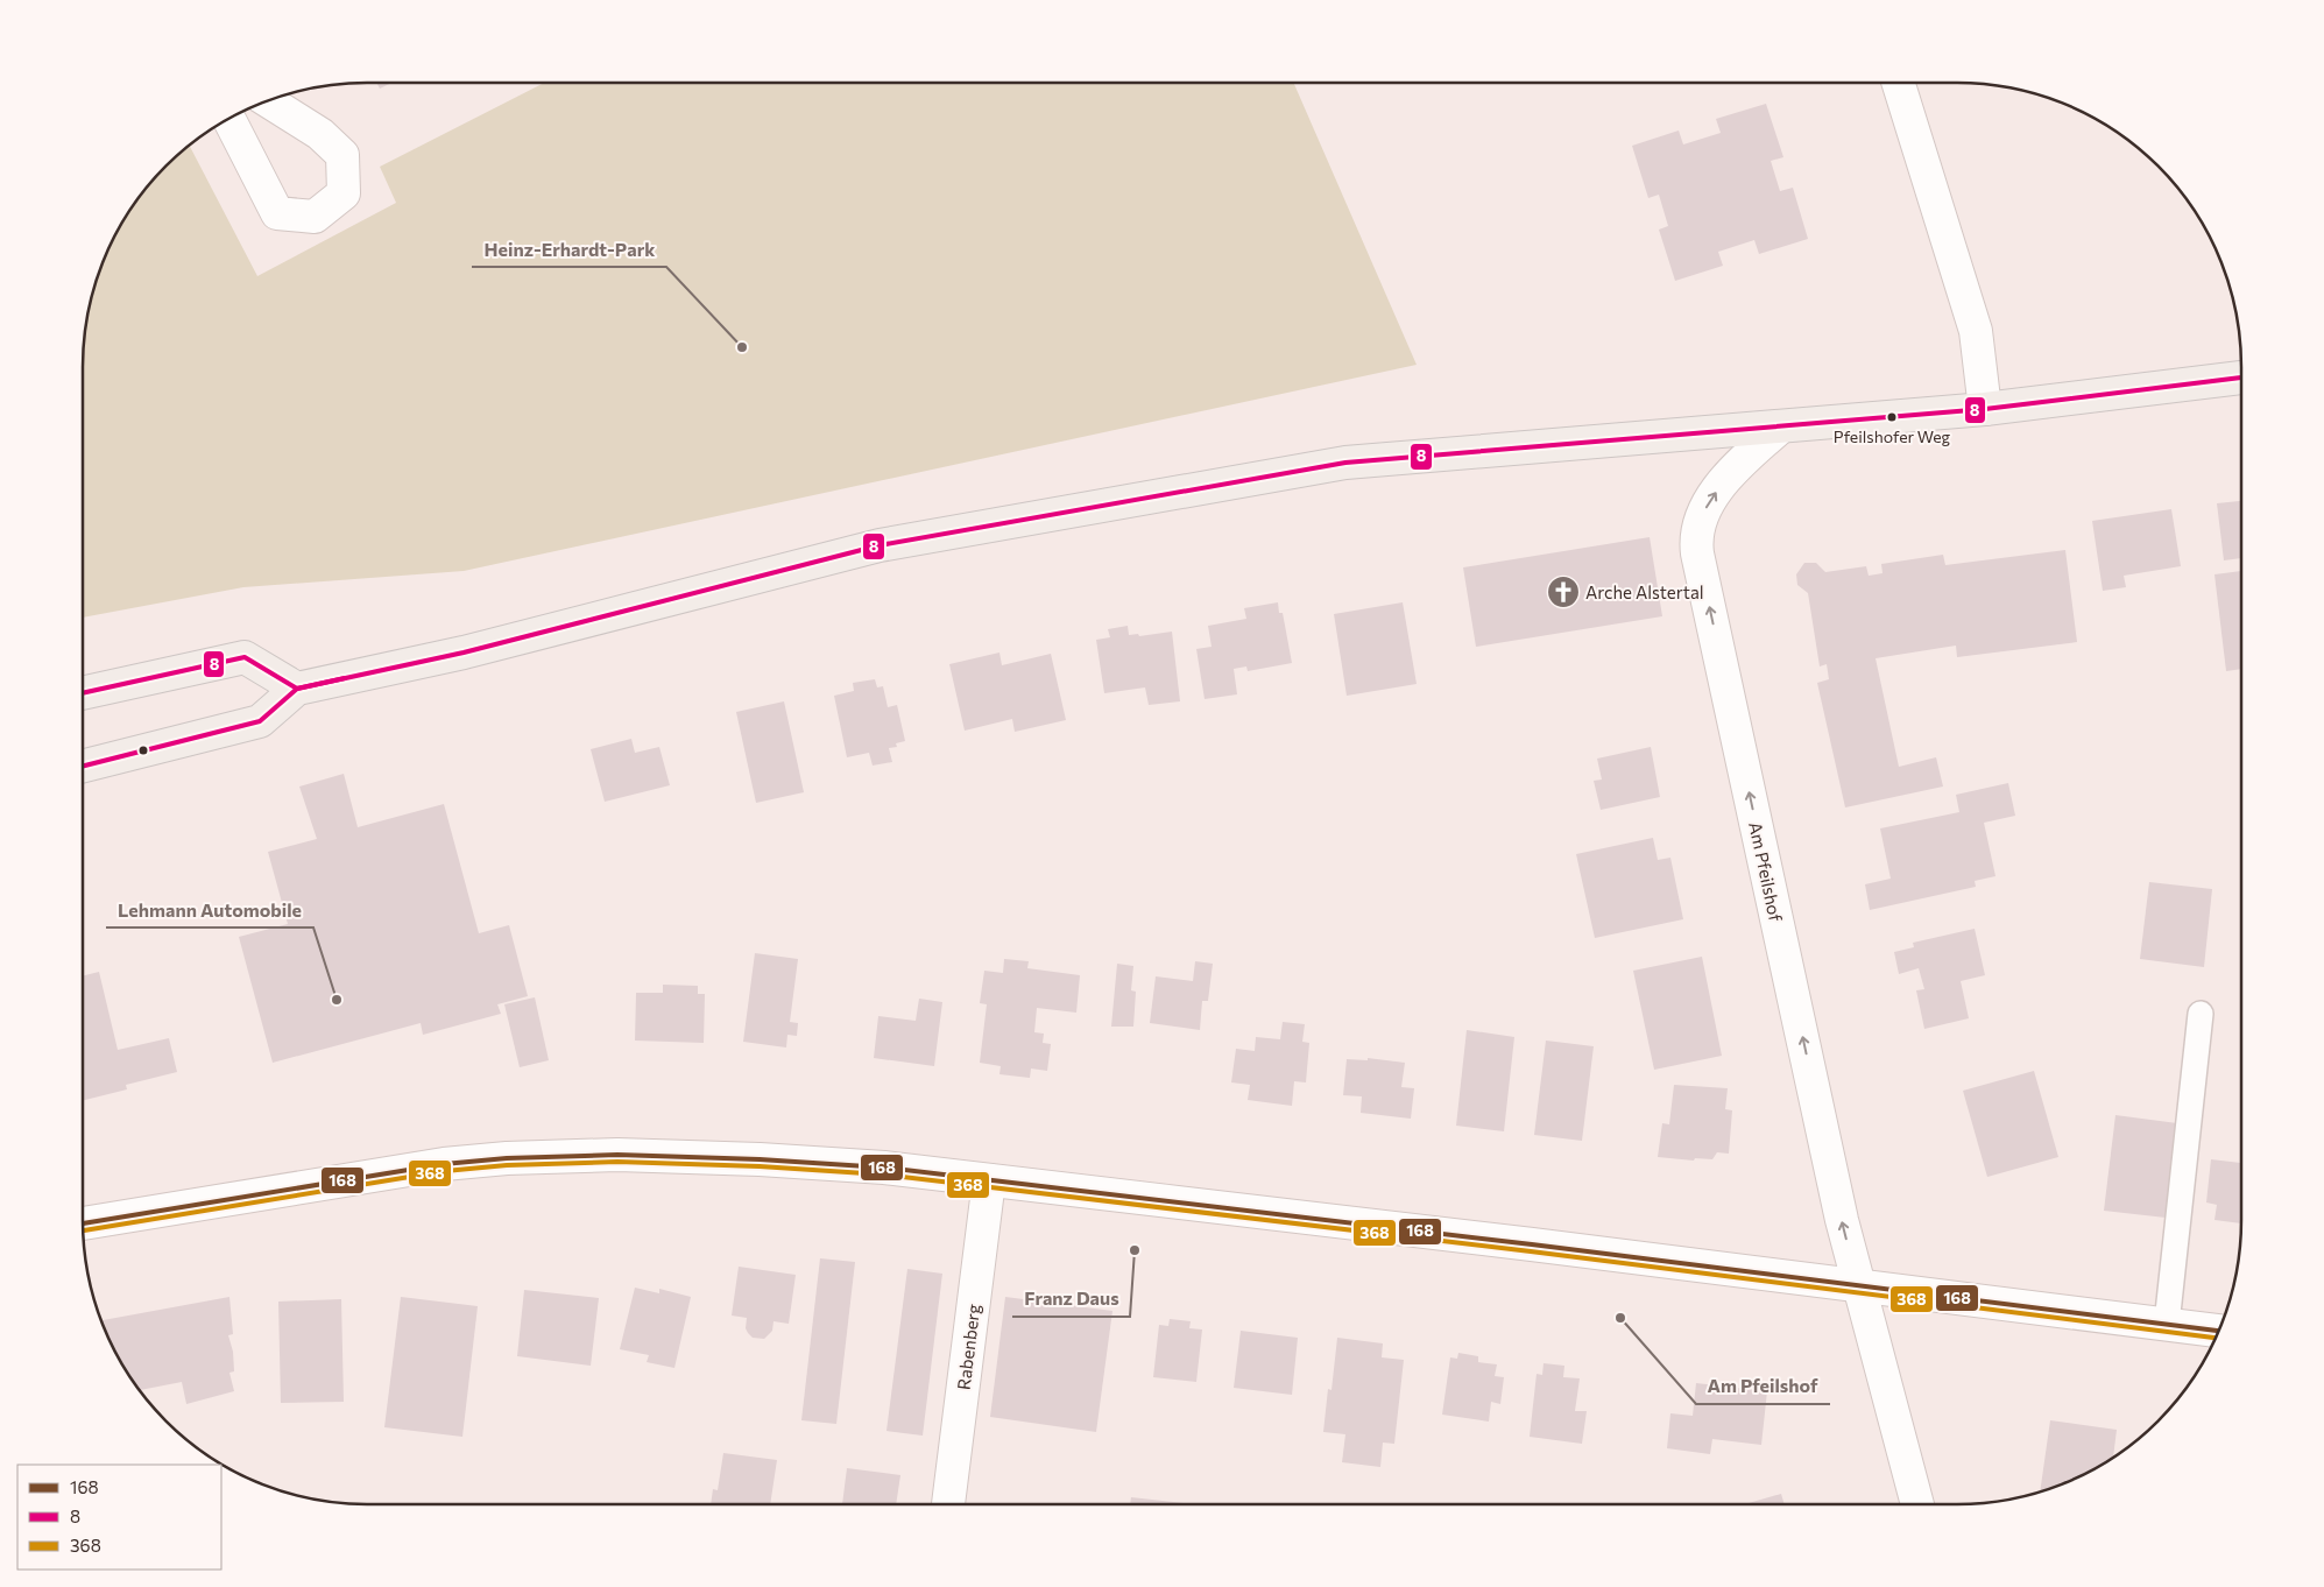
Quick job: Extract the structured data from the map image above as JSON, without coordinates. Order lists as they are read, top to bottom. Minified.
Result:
{"streets":{"street":["Am Pfeilshof","Rabenberg"]},"one_way":["Am Pfeilshof"],"places":{"other":["Heinz-Erhardt-Park","Pfeilshofer Weg","Lehmann Automobile","Franz Daus","Am Pfeilshof"],"church":["Arche Alstertal"]},"lines":["transit line 8","transit line 168","transit line 368"],"legend":["168","8","368"]}
